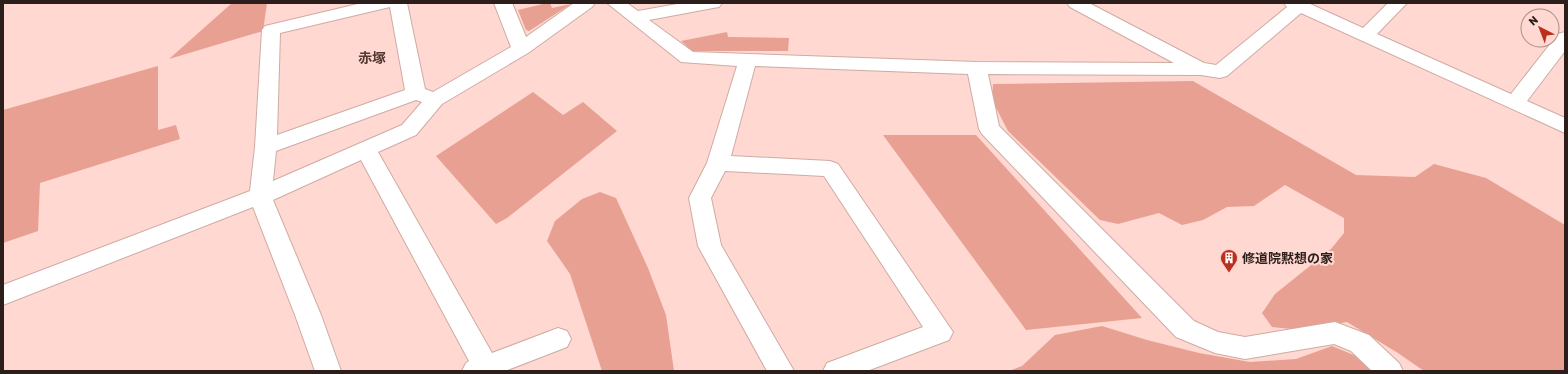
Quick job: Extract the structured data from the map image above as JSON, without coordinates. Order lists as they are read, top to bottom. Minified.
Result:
{"districts":["赤塚"],"places":{"building":["修道院黙想の家"]},"north":"top left"}
